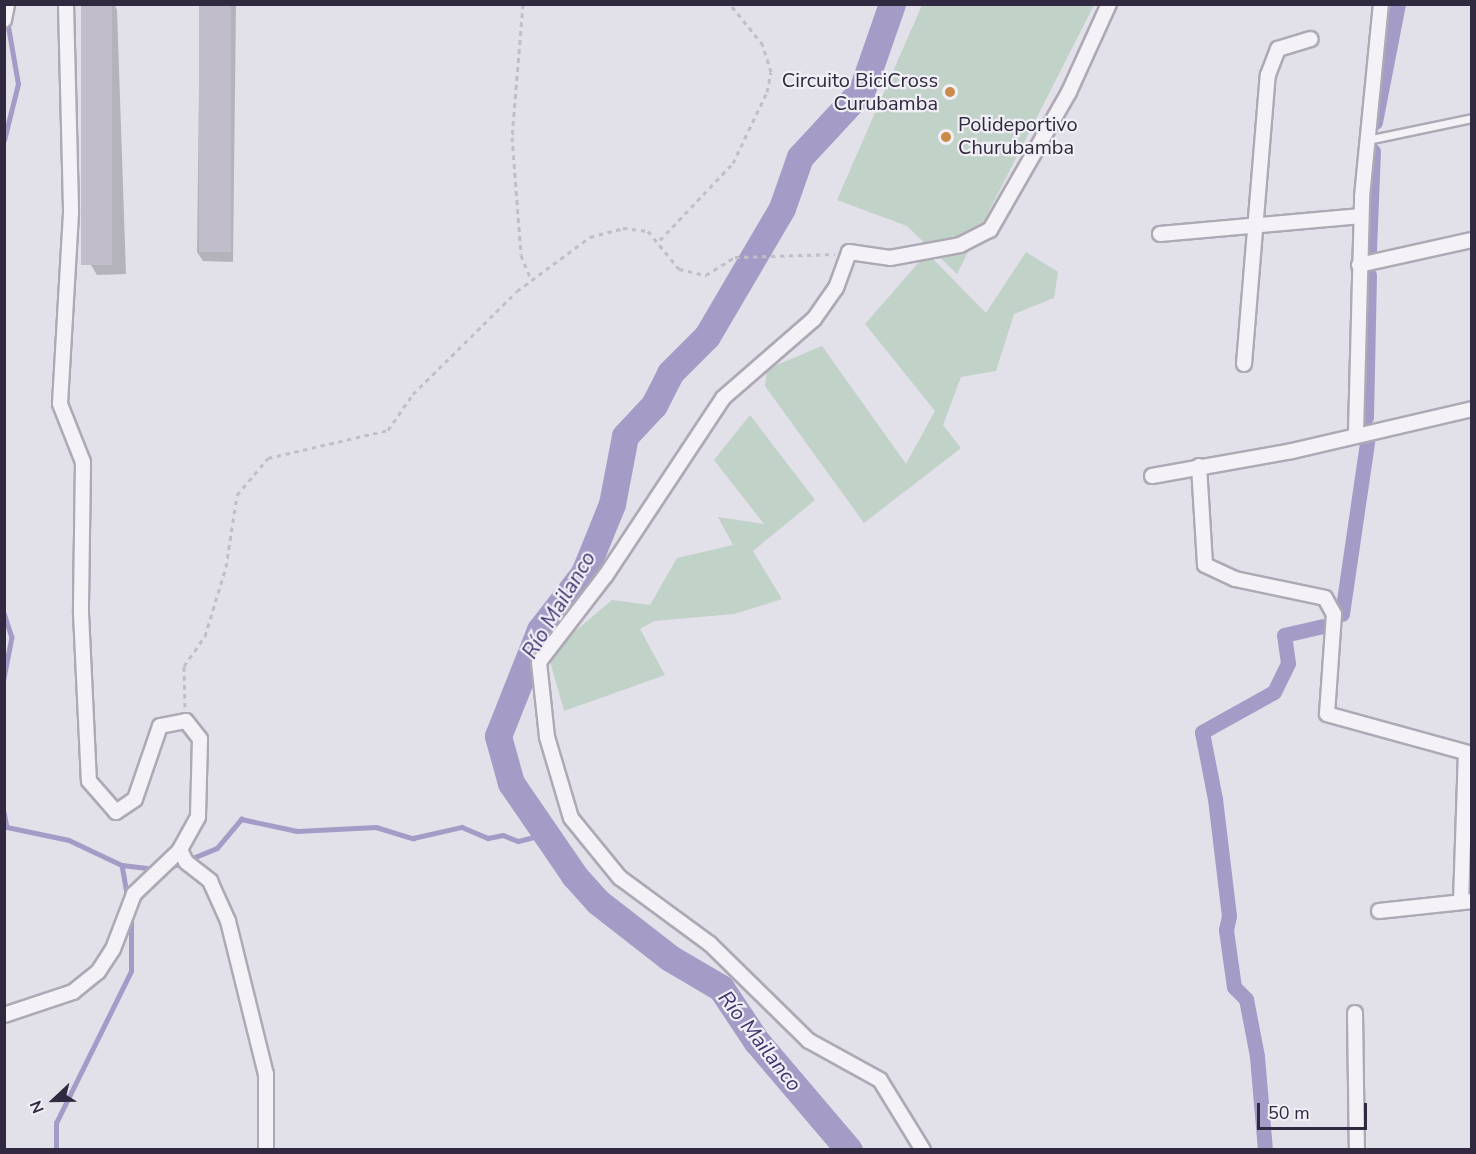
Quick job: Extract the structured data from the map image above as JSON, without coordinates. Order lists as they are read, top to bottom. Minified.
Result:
{"water":["Río Mailanco"],"places":["Circuito BiciCross Curubamba","Polideportivo Churubamba"],"scale_bar":"50 m","north":"left"}
